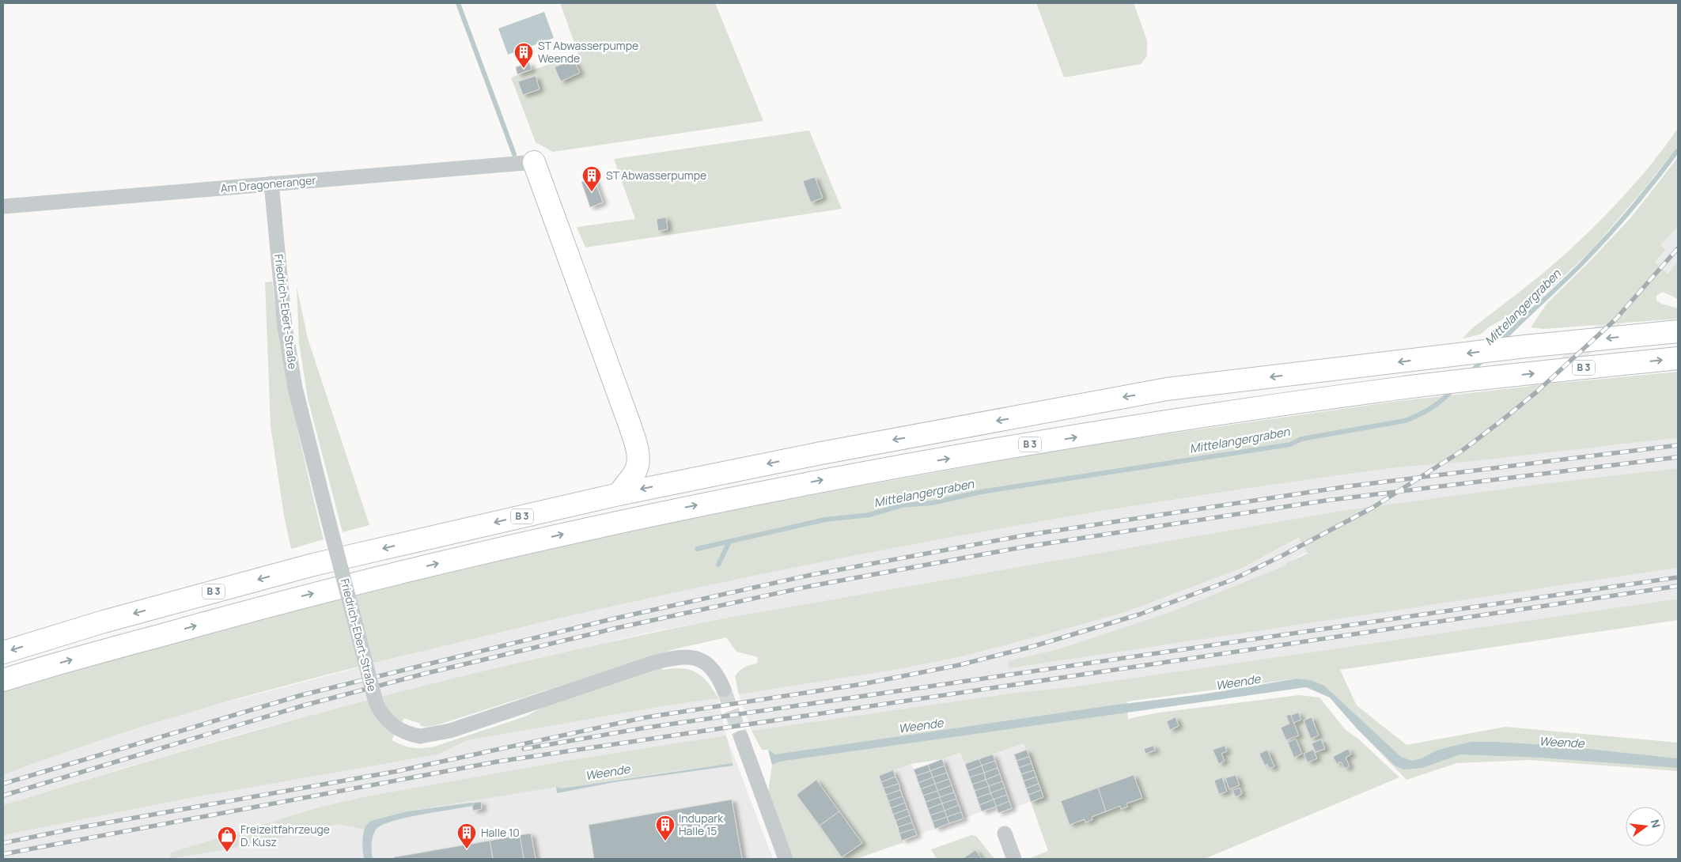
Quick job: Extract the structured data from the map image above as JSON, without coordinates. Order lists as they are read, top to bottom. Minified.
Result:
{"streets":{"highway":["B 3"],"street":["Am Dragoneranger","Friedrich-Ebert-Straße"]},"crossings":[["Am Dragoneranger","Friedrich-Ebert-Straße"]],"water":["Mittelangergraben","Weende"],"places":{"building":["ST Abwasserpumpe Weende","ST Abwasserpumpe","Indupark Halle 15","Halle 10"],"shop":["Freizeitfahrzeuge D. Kusz"]},"north":"right"}
